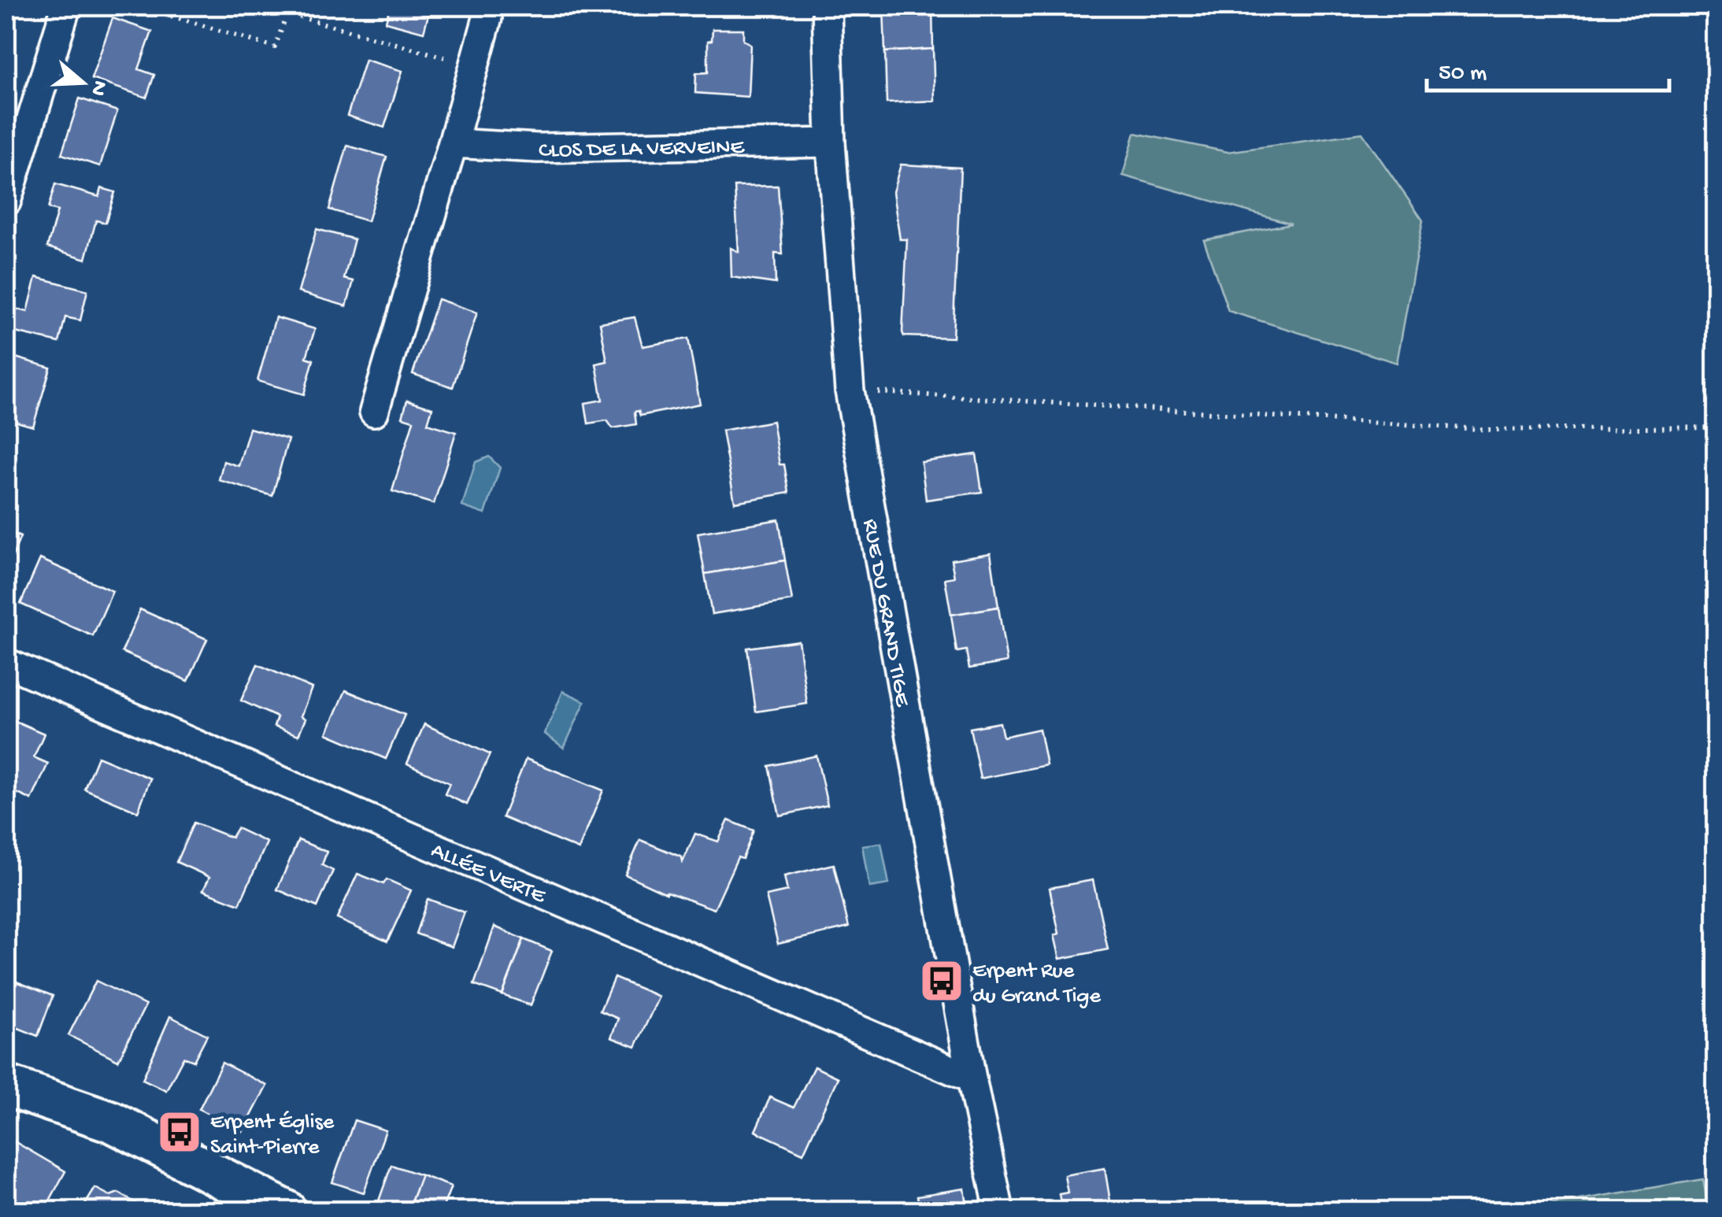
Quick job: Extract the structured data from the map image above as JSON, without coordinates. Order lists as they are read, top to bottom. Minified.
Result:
{"streets":{"street":["CLOS DE LA VERVEINE","RUE DU GRAND TIGE","ALLÉE VERTE"]},"crossings":[["CLOS DE LA VERVEINE","RUE DU GRAND TIGE"],["RUE DU GRAND TIGE","ALLÉE VERTE"]],"places":{"bus stop":["Erpent Rue du Grand Tige","Erpent Église Saint-Pierre"]},"scale_bar":"50 m","north":"right"}
